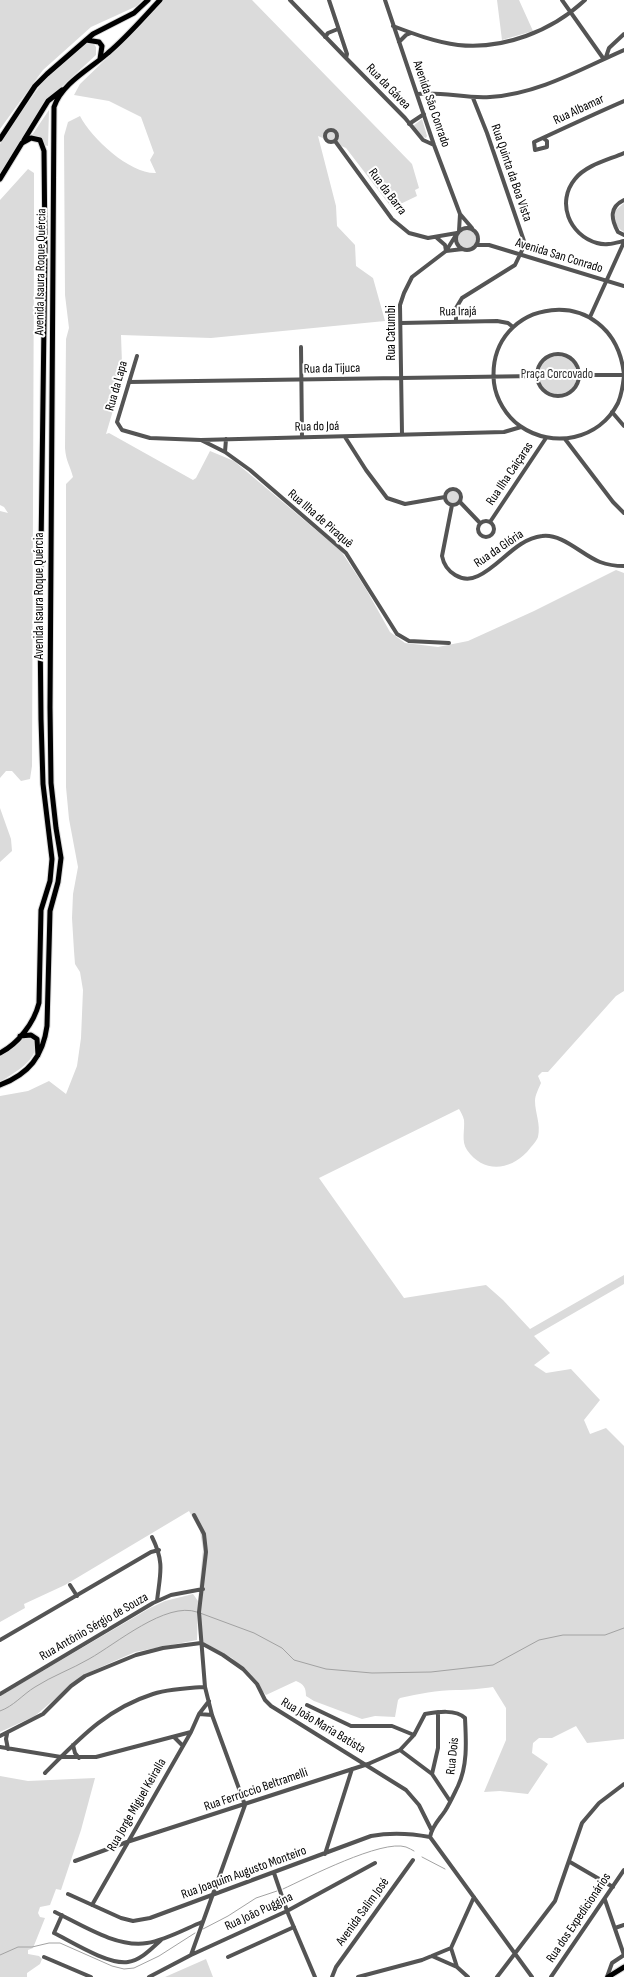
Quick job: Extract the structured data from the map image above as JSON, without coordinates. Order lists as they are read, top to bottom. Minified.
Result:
{"streets":{"main road":["Avenida Isaura Roque Quércia"],"street":["Rua da Gávea","Avenida São Conrado","Rua Albamar","Rua Quinta da Boa Vista","Rua da Barra","Avenida San Conrado","Rua Irajá","Rua Catumbi","Rua da Tijuca","Rua da Lapa","Rua do Joá","Rua Ilha Caiçaras","Rua Ilha de Piraquê","Rua da Glória","Rua Antônio Sérgio de Souza","Rua João Maria Batista","Rua Dois","Rua Ferrúccio Beltramelli","Rua Jorge Miguel Keiralla","Rua Joaquim Augusto Monteiro","Rua João Puggina","Avenida Salim José","Rua dos Expedicionários"]},"crossings":[["Rua da Gávea","Avenida São Conrado"],["Avenida São Conrado","Rua da Barra"],["Avenida São Conrado","Avenida San Conrado"],["Avenida São Conrado","Rua Catumbi"],["Rua Quinta da Boa Vista","Avenida San Conrado"],["Rua da Barra","Avenida San Conrado"],["Rua da Barra","Rua Catumbi"],["Avenida San Conrado","Rua Catumbi"],["Rua Irajá","Rua Catumbi"],["Rua Catumbi","Rua da Tijuca"],["Rua Catumbi","Rua do Joá"],["Rua da Tijuca","Rua da Lapa"],["Rua da Lapa","Rua do Joá"],["Rua do Joá","Rua Ilha de Piraquê"],["Rua João Maria Batista","Rua Dois"],["Rua João Maria Batista","Rua Ferrúccio Beltramelli"],["Rua Dois","Rua Ferrúccio Beltramelli"],["Rua Ferrúccio Beltramelli","Rua Jorge Miguel Keiralla"],["Rua Jorge Miguel Keiralla","Rua Joaquim Augusto Monteiro"]],"parks":["Praça Corcovado"]}
